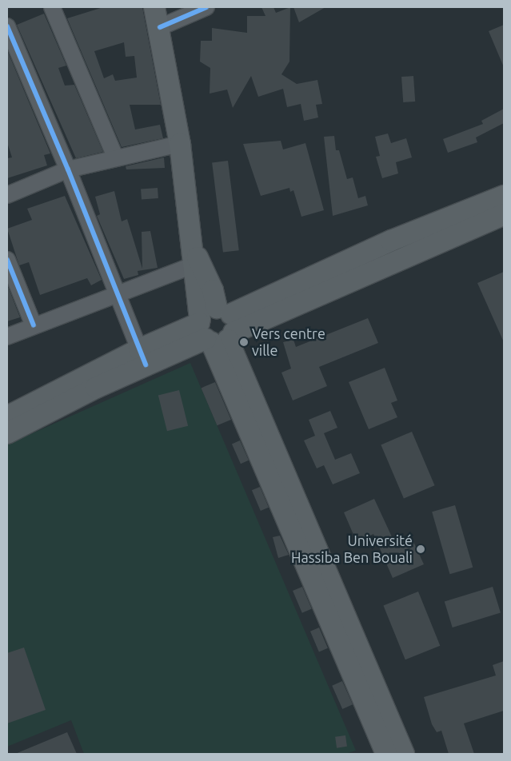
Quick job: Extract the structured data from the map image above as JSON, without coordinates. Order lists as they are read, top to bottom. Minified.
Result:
{"places":["Vers centre ville","Université Hassiba Ben Bouali"]}
